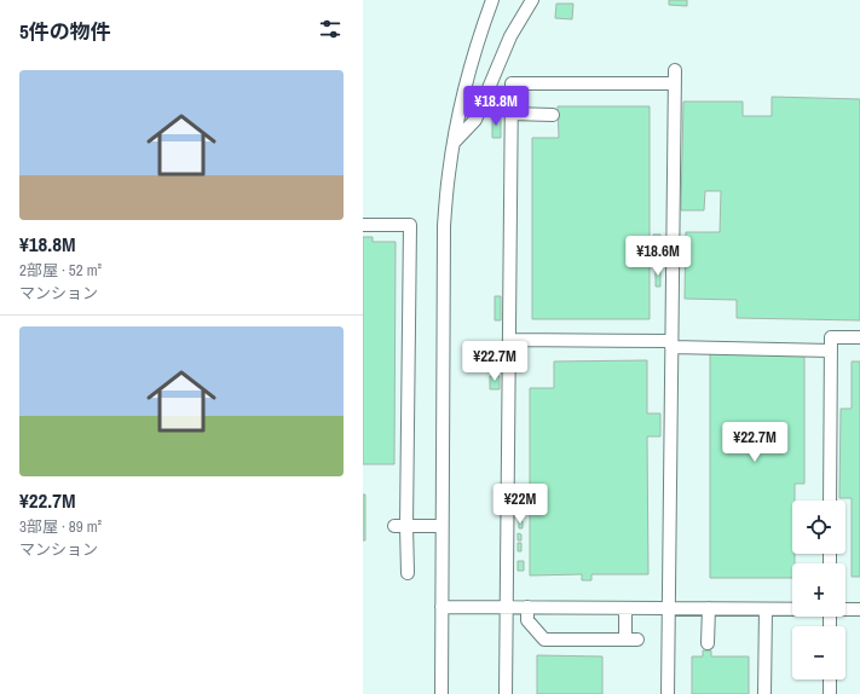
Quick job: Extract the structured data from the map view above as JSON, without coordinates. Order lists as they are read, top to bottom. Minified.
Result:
{"page":{"heading":"5件の物件","list":[{"name":"¥18.8M","note":"2部屋 · 52 m² · マンション"},{"name":"¥22.7M","note":"3部屋 · 89 m² · マンション"}],"price":["¥18.8M","¥18.6M","¥22.7M","¥22.7M","¥22M"],"map_buttons":["+","−"]}}
